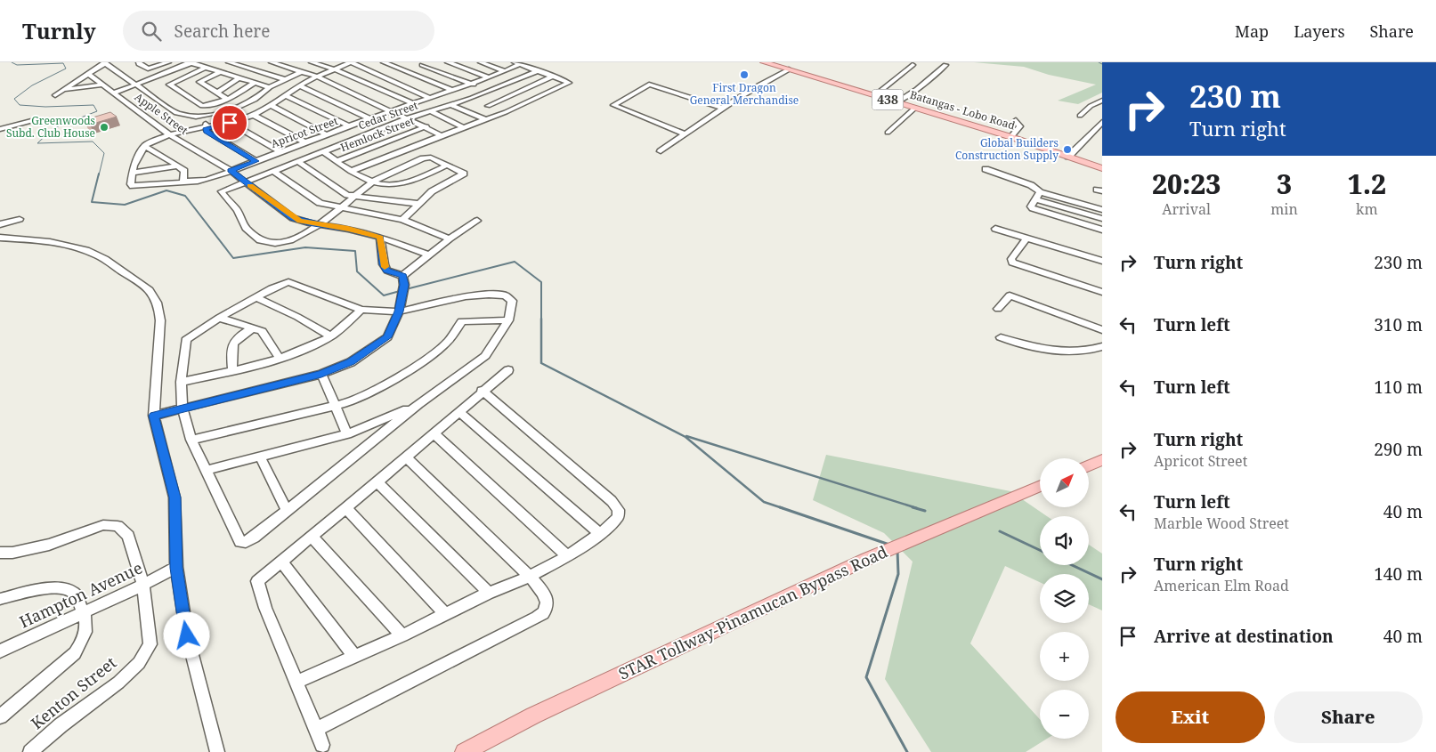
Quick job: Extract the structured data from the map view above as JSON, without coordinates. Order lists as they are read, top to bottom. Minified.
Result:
{"streets":{"main road":["438","Batangas - Lobo Road","STAR Tollway-Pinamucan Bypass Road"],"street":["Apple Street","Cedar Street","Apricot Street","Hemlock Street","Hampton Avenue","Kenton Street"]},"crossings":[["Apple Street","Cedar Street"],["Apple Street","Apricot Street"],["Hampton Avenue","Kenton Street"]],"places":["First Dragon General Merchandise","Greenwoods Subd. Club House","Global Builders Construction Supply"],"north":"top right","page":{"header":"Turnly","search":"Search here","nav":["Map","Layers","Share"],"turn":["230 m","Turn right"],"eta":["20:23","Arrival","3","min","1.2","km"],"list":[{"name":"Turn right","value":"230 m"},{"name":"Turn left","value":"310 m"},{"name":"Turn left","value":"110 m"},{"name":"Turn right","note":"Apricot Street","value":"290 m"},{"name":"Turn left","note":"Marble Wood Street","value":"40 m"},{"name":"Turn right","note":"American Elm Road","value":"140 m"},{"name":"Arrive at destination","value":"40 m"}],"map_buttons":["+","−"],"buttons":["Exit","Share"]}}
